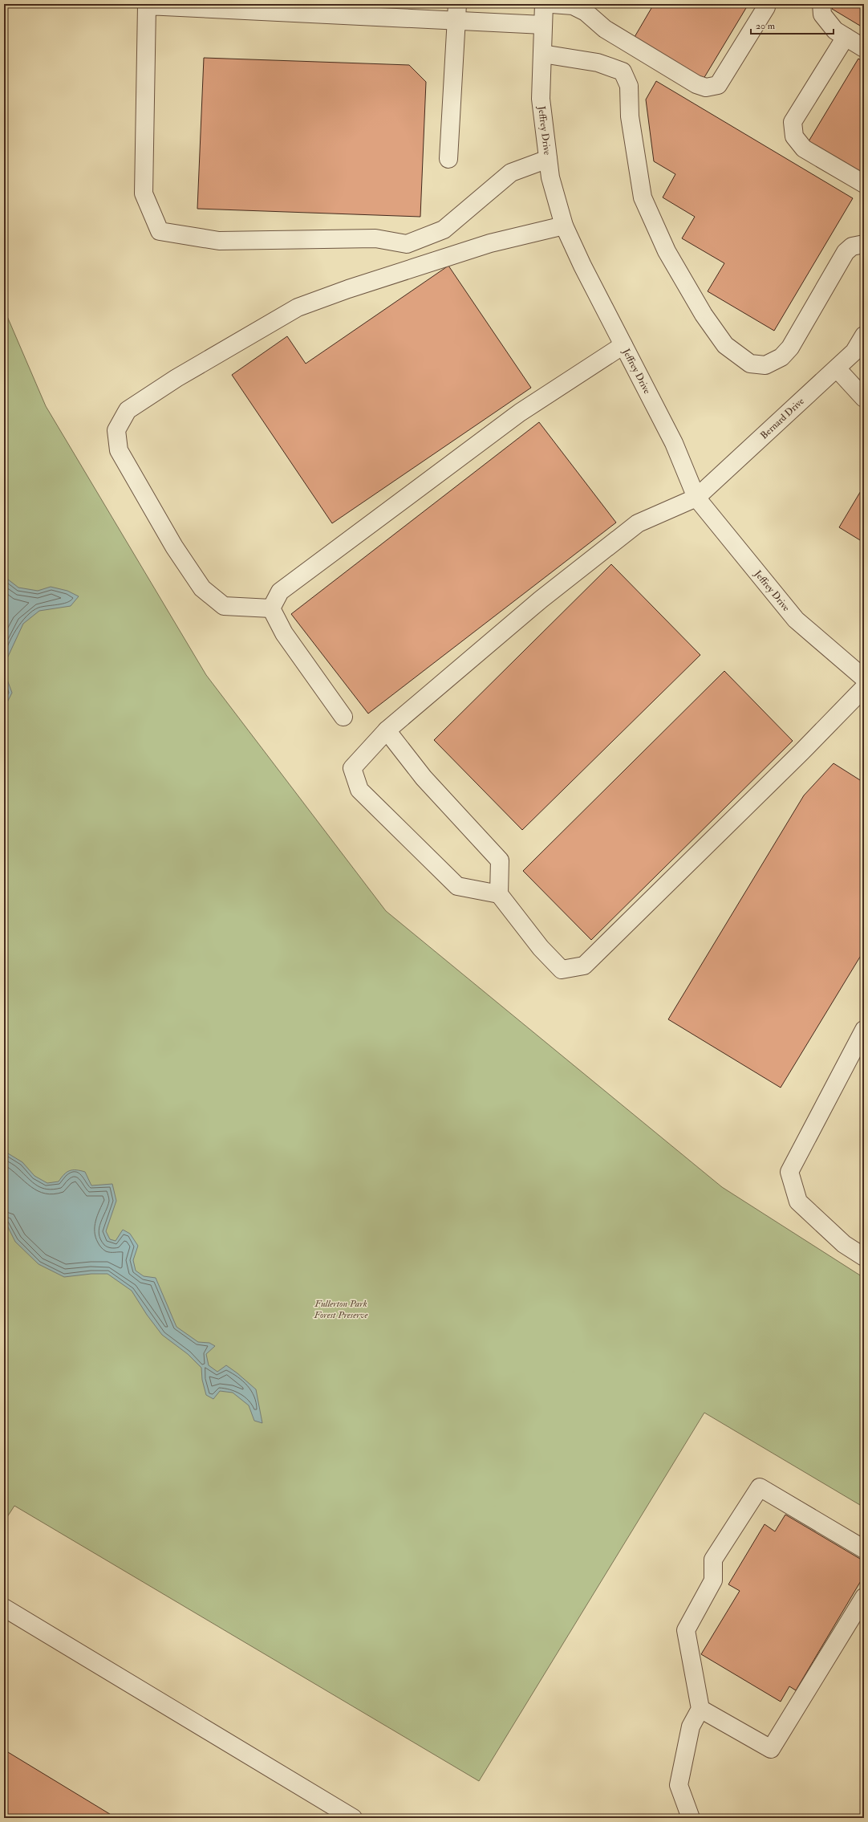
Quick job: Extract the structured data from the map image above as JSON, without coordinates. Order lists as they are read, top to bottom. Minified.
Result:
{"streets":{"street":["Jeffrey Drive","Bernard Drive"]},"crossings":[["Jeffrey Drive","Bernard Drive"]],"parks":["Fullerton Park Forest Preserve"],"scale_bar":"20 m"}
